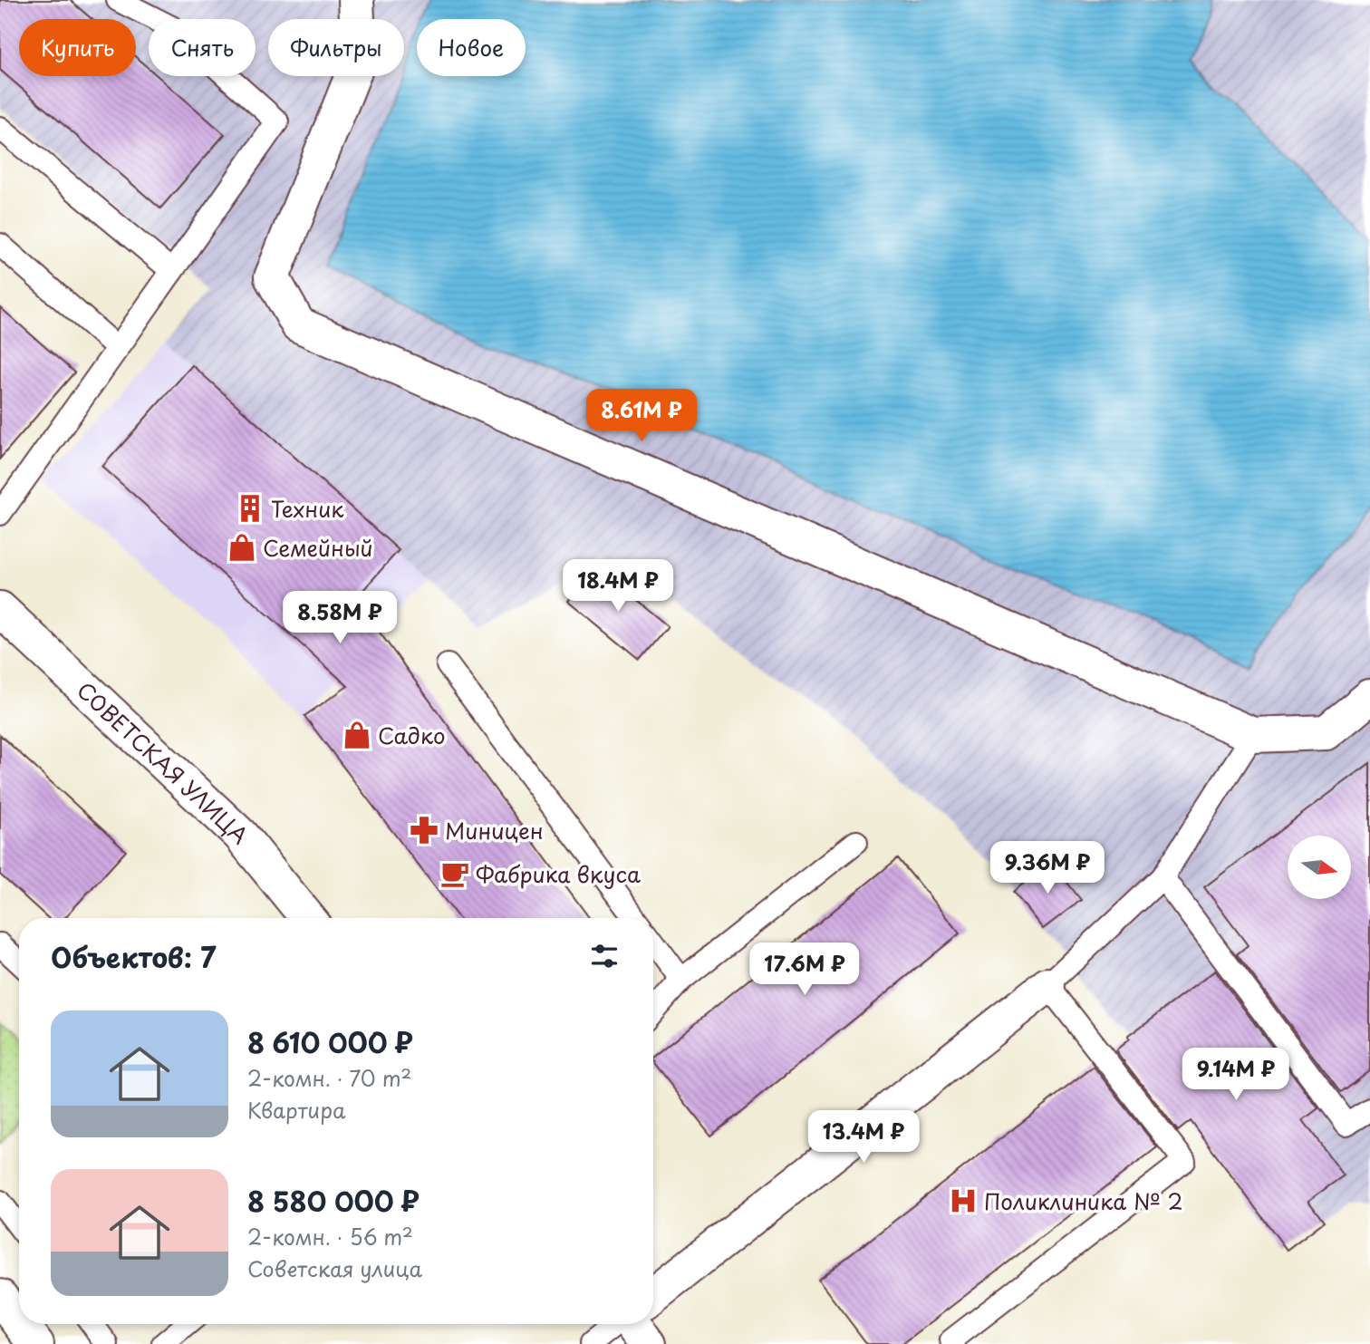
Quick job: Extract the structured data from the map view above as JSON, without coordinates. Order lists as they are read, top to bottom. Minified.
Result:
{"streets":{"street":["СОВЕТСКАЯ УЛИЦА"]},"places":{"building":["Техник"],"shop":["Семейный","Садко"],"pharmacy":["Миницен"],"cafe":["Фабрика вкуса"],"hospital":["Поликлиника № 2"]},"north":"right","page":{"chip":["Купить","Снять","Фильтры","Новое"],"price":["8.61M ₽","18.4M ₽","8.58M ₽","9.36M ₽","17.6M ₽","9.14M ₽","13.4M ₽"],"heading":"Объектов: 7","list":[{"name":"8 610 000 ₽","note":"2-комн. · 70 m² · Квартира"},{"name":"8 580 000 ₽","note":"2-комн. · 56 m² · Советская улица"}]}}
